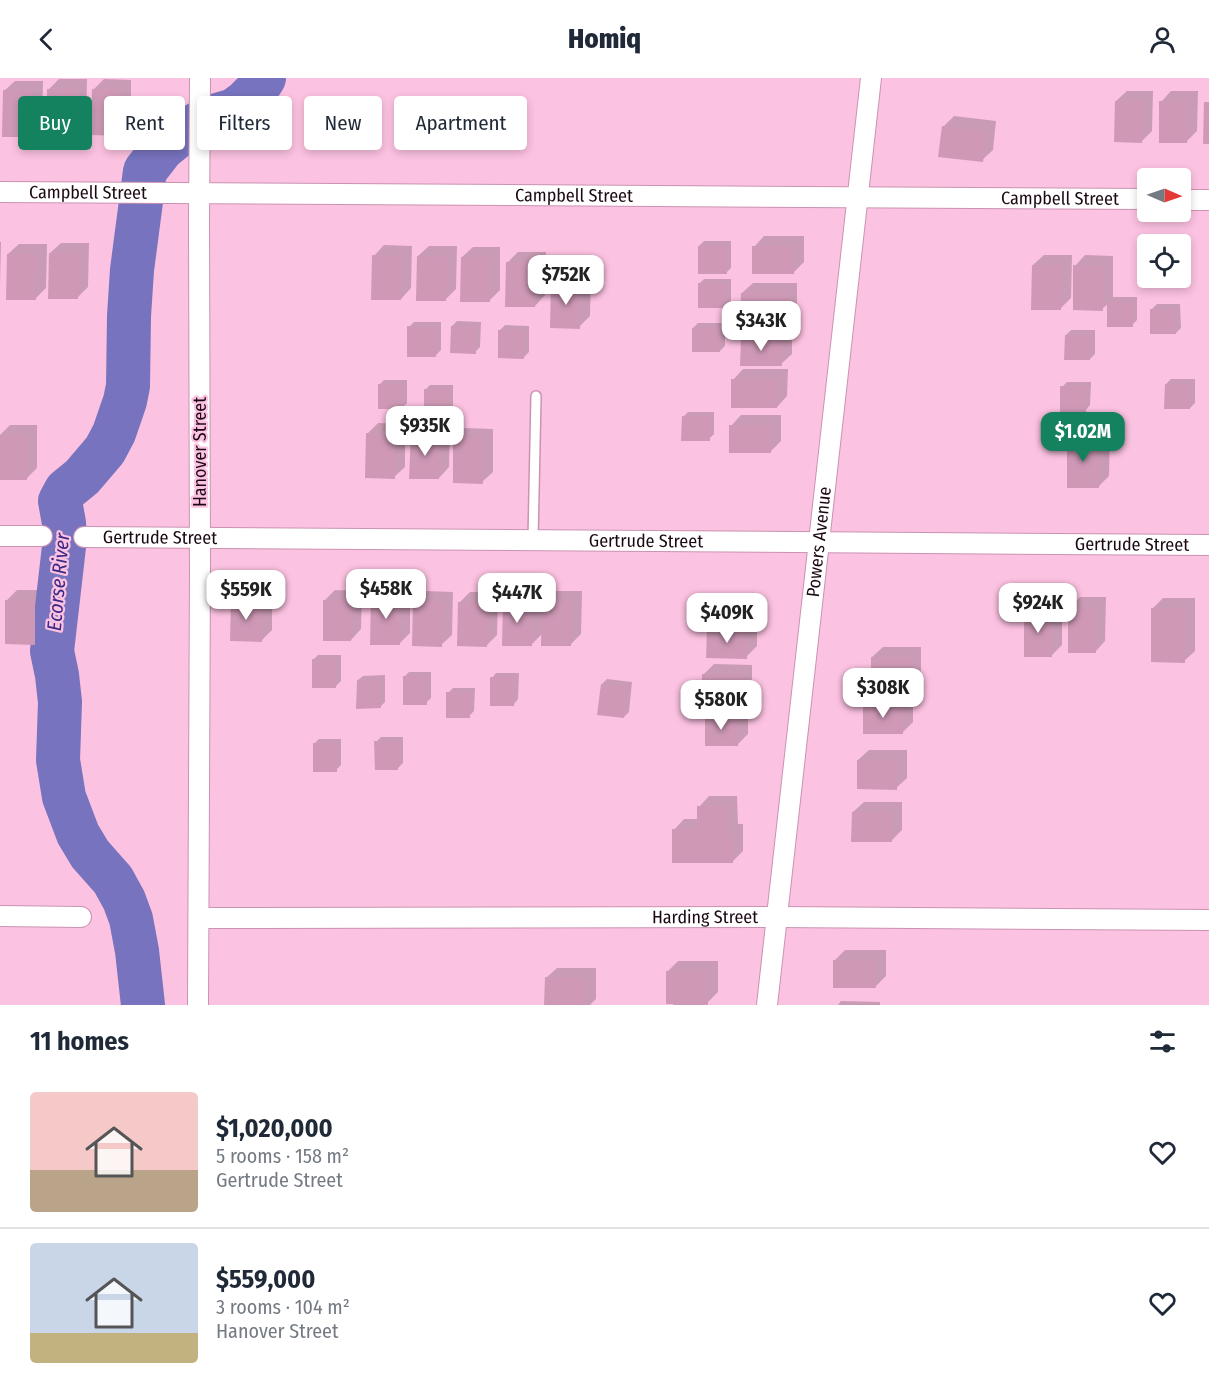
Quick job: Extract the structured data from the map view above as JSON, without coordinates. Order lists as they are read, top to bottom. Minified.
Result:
{"streets":{"street":["Campbell Street","Hanover Street","Gertrude Street","Powers Avenue","Harding Street"]},"crossings":[["Campbell Street","Hanover Street"],["Campbell Street","Powers Avenue"],["Hanover Street","Gertrude Street"],["Hanover Street","Harding Street"],["Gertrude Street","Powers Avenue"],["Powers Avenue","Harding Street"]],"water":["Ecorse River"],"north":"right","page":{"header":"Homiq","chip":["Buy","Rent","Filters","New","Apartment"],"price":["$752K","$343K","$935K","$1.02M","$458K","$559K","$447K","$924K","$409K","$308K","$580K"],"heading":"11 homes","list":[{"name":"$1,020,000","note":"5 rooms · 158 m² · Gertrude Street"},{"name":"$559,000","note":"3 rooms · 104 m² · Hanover Street"}]}}
